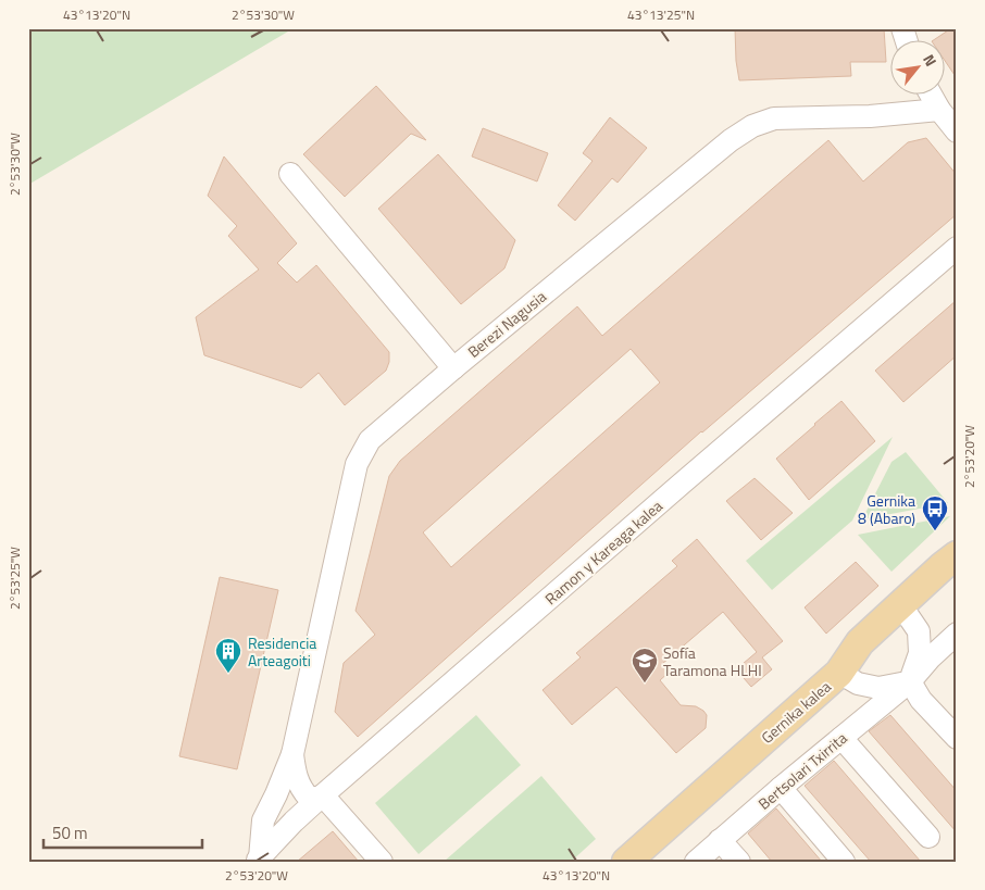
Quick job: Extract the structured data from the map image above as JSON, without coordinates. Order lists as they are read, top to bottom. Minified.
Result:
{"streets":{"main road":["Gernika kalea"],"street":["Berezi Nagusia","Ramon y Kareaga kalea","Bertsolari Txirrita"]},"places":{"bus stop":["Gernika 8 (Abaro)"],"building":["Residencia Arteagoiti"],"school or university":["Sofía Taramona HLHI"]},"scale_bar":"50 m","north":"top right","coordinates":["43°13'20\"N","2°53'30\"W","43°13'25\"N","2°53'20\"W","2°53'25\"W"]}
